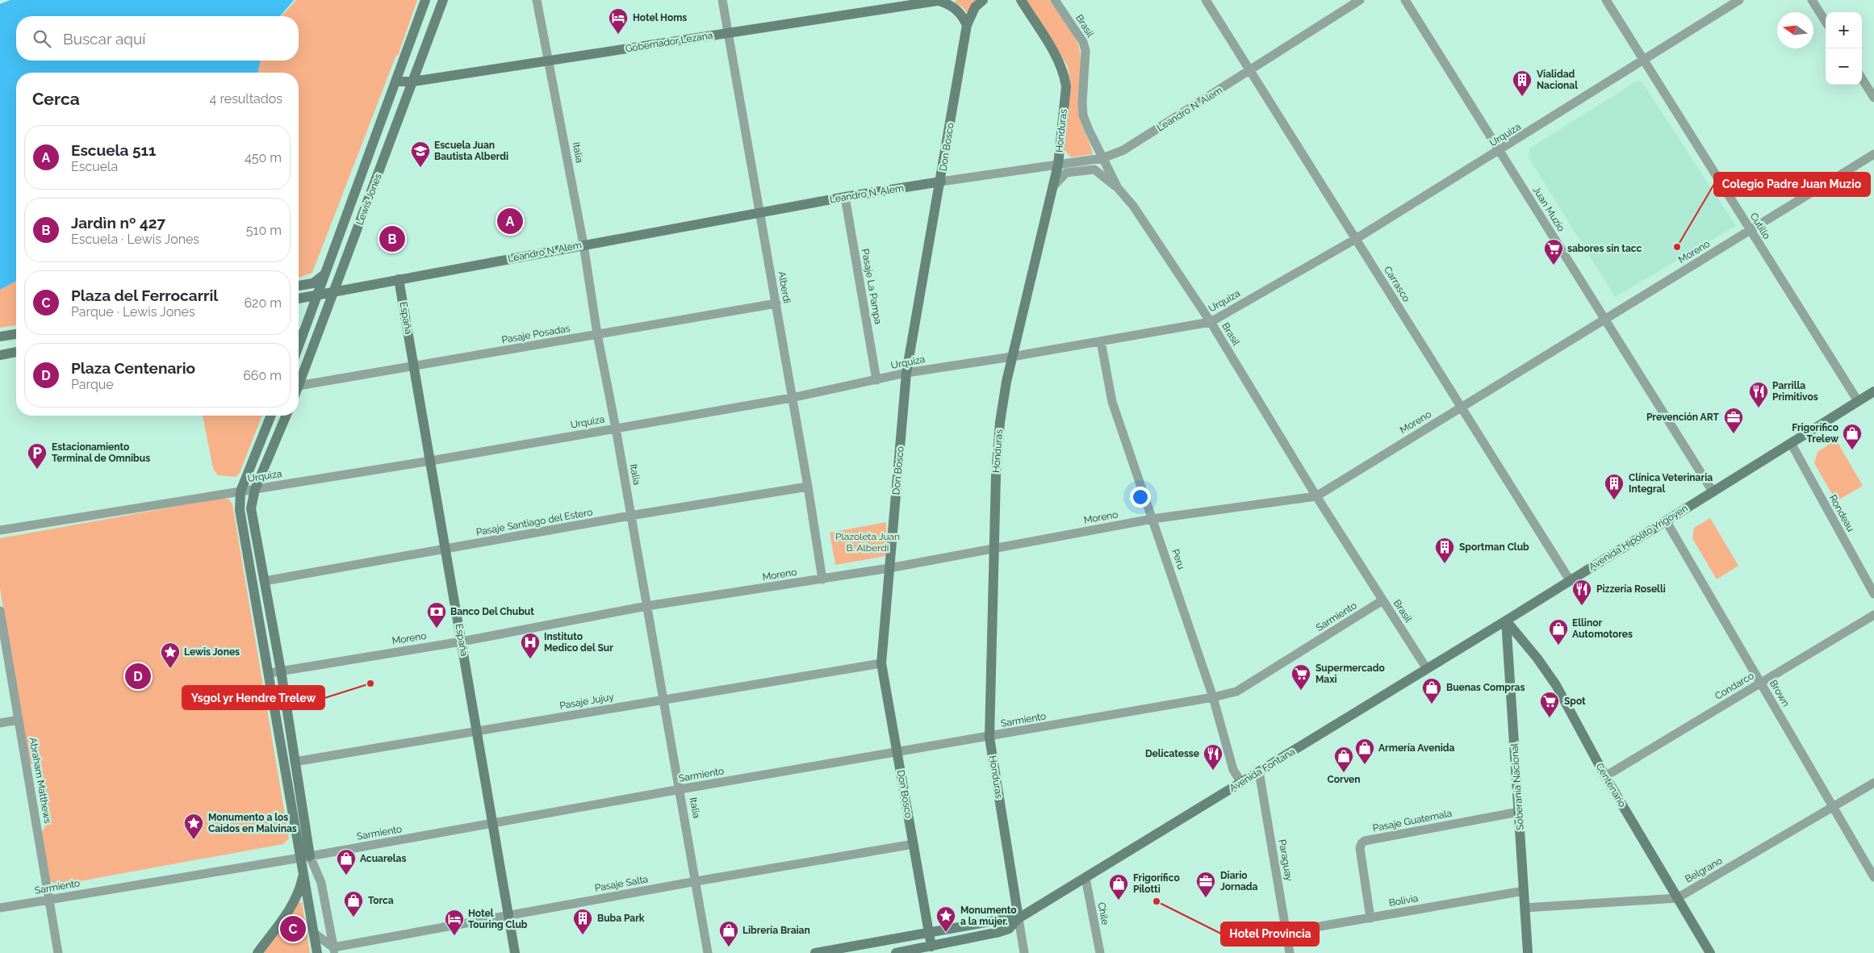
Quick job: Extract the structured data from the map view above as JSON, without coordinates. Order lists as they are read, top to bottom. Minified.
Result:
{"streets":{"street":["Brasil","Gobernador Lezana","Leandro N. Alem","Honduras","Urquiza","Don Bosco","Italia","Lewis Jones","Juan Muzio","Cutillo","Moreno","Carrasco","Pasaje La Pampa","Alberdi","España","Pasaje Posadas","Rondeau","Pasaje Santiago del Estero","Avenida Hipólito Yrigoyen","Peru","Sarmiento","Condarco","Brown","Pasaje Jujuy","Avenida Fontana","Abraham Matthews","Centenario","Soberanía Nacional","Pasaje Guatemala","Paraguay","Belgrano","Pasaje Salta","Bolivia","Chile"]},"crossings":[["Brasil","Leandro N. Alem"],["Brasil","Urquiza"],["Brasil","Moreno"],["Brasil","Sarmiento"],["Brasil","Avenida Fontana"],["Gobernador Lezana","Italia"],["Gobernador Lezana","Lewis Jones"],["Gobernador Lezana","Alberdi"],["Leandro N. Alem","Honduras"],["Leandro N. Alem","Don Bosco"],["Leandro N. Alem","Italia"],["Leandro N. Alem","Lewis Jones"],["Leandro N. Alem","Carrasco"],["Leandro N. Alem","Pasaje La Pampa"],["Leandro N. Alem","Alberdi"],["Leandro N. Alem","España"],["Honduras","Urquiza"],["Honduras","Moreno"],["Honduras","Sarmiento"],["Honduras","Avenida Fontana"],["Urquiza","Don Bosco"],["Urquiza","Italia"],["Urquiza","Juan Muzio"],["Urquiza","Cutillo"],["Urquiza","Carrasco"],["Urquiza","Pasaje La Pampa"],["Urquiza","Alberdi"],["Urquiza","España"],["Urquiza","Peru"],["Don Bosco","Moreno"],["Don Bosco","Sarmiento"],["Don Bosco","Pasaje Jujuy"],["Don Bosco","Avenida Fontana"],["Don Bosco","Pasaje Salta"],["Italia","Moreno"],["Italia","Pasaje Posadas"],["Italia","Pasaje Santiago del Estero"],["Italia","Sarmiento"],["Italia","Pasaje Jujuy"],["Italia","Pasaje Salta"],["Lewis Jones","Pasaje Posadas"],["Juan Muzio","Moreno"],["Juan Muzio","Avenida Hipólito Yrigoyen"],["Cutillo","Moreno"],["Cutillo","Avenida Hipólito Yrigoyen"],["Moreno","Carrasco"],["Moreno","Alberdi"],["Moreno","España"],["Moreno","Peru"],["Carrasco","Avenida Hipólito Yrigoyen"],["Alberdi","Pasaje Posadas"],["Alberdi","Pasaje Santiago del Estero"],["España","Pasaje Posadas"],["España","Pasaje Santiago del Estero"],["España","Sarmiento"],["España","Pasaje Jujuy"],["España","Pasaje Salta"],["Rondeau","Avenida Hipólito Yrigoyen"],["Avenida Hipólito Yrigoyen","Brown"],["Avenida Hipólito Yrigoyen","Avenida Fontana"],["Avenida Hipólito Yrigoyen","Centenario"],["Avenida Hipólito Yrigoyen","Soberanía Nacional"],["Peru","Sarmiento"],["Peru","Avenida Fontana"],["Sarmiento","Abraham Matthews"],["Condarco","Brown"],["Condarco","Centenario"],["Brown","Belgrano"],["Avenida Fontana","Centenario"],["Avenida Fontana","Soberanía Nacional"],["Avenida Fontana","Paraguay"],["Avenida Fontana","Chile"],["Centenario","Soberanía Nacional"],["Centenario","Belgrano"],["Soberanía Nacional","Pasaje Guatemala"],["Soberanía Nacional","Belgrano"],["Soberanía Nacional","Bolivia"],["Pasaje Guatemala","Bolivia"],["Paraguay","Bolivia"]],"parks":["Plazoleta Juan B. Alberdi"],"places":{"hotel":["Hotel Homs","Hotel Touring Club"],"building":["Vialidad Nacional","Clínica Veterinaria Integral","Sportman Club","Buba Park"],"school or university":["Escuela Juan Bautista Alberdi"],"other":["Colegio Padre Juan Muzio","Ysgol yr Hendre Trelew","Hotel Provincia"],"supermarket":["sabores sin tacc","Supermercado Maxi","Spot"],"restaurant":["Parrilla Primitivos","Pizzería Roselli","Delicatesse"],"office":["Prevención ART","Diario Jornada"],"shop":["Frigorífico Trelew","Ellinor Automotores","Buenas Compras","Armería Avenida","Corven","Acuarelas","Frigorífico Pilotti","Torca","Librería Braian"],"parking":["Estacionamiento Terminal de Omnibus"],"bank":["Banco Del Chubut"],"hospital":["Instituto Medico del Sur"],"place":["Lewis Jones","Monumento a los Caidos en Malvinas","Monumento a la mujer."]},"north":"left","page":{"map_buttons":["+","−"],"search":"Buscar aquí","heading":["Cerca","4 resultados"],"list":[{"mark":"A","name":"Escuela 511","note":"Escuela","value":"450 m"},{"mark":"B","name":"Jardìn nº 427","note":"Escuela · Lewis Jones","value":"510 m"},{"mark":"C","name":"Plaza del Ferrocarril","note":"Parque · Lewis Jones","value":"620 m"},{"mark":"D","name":"Plaza Centenario","note":"Parque","value":"660 m"}],"pins":["A","B","D","C"]}}
